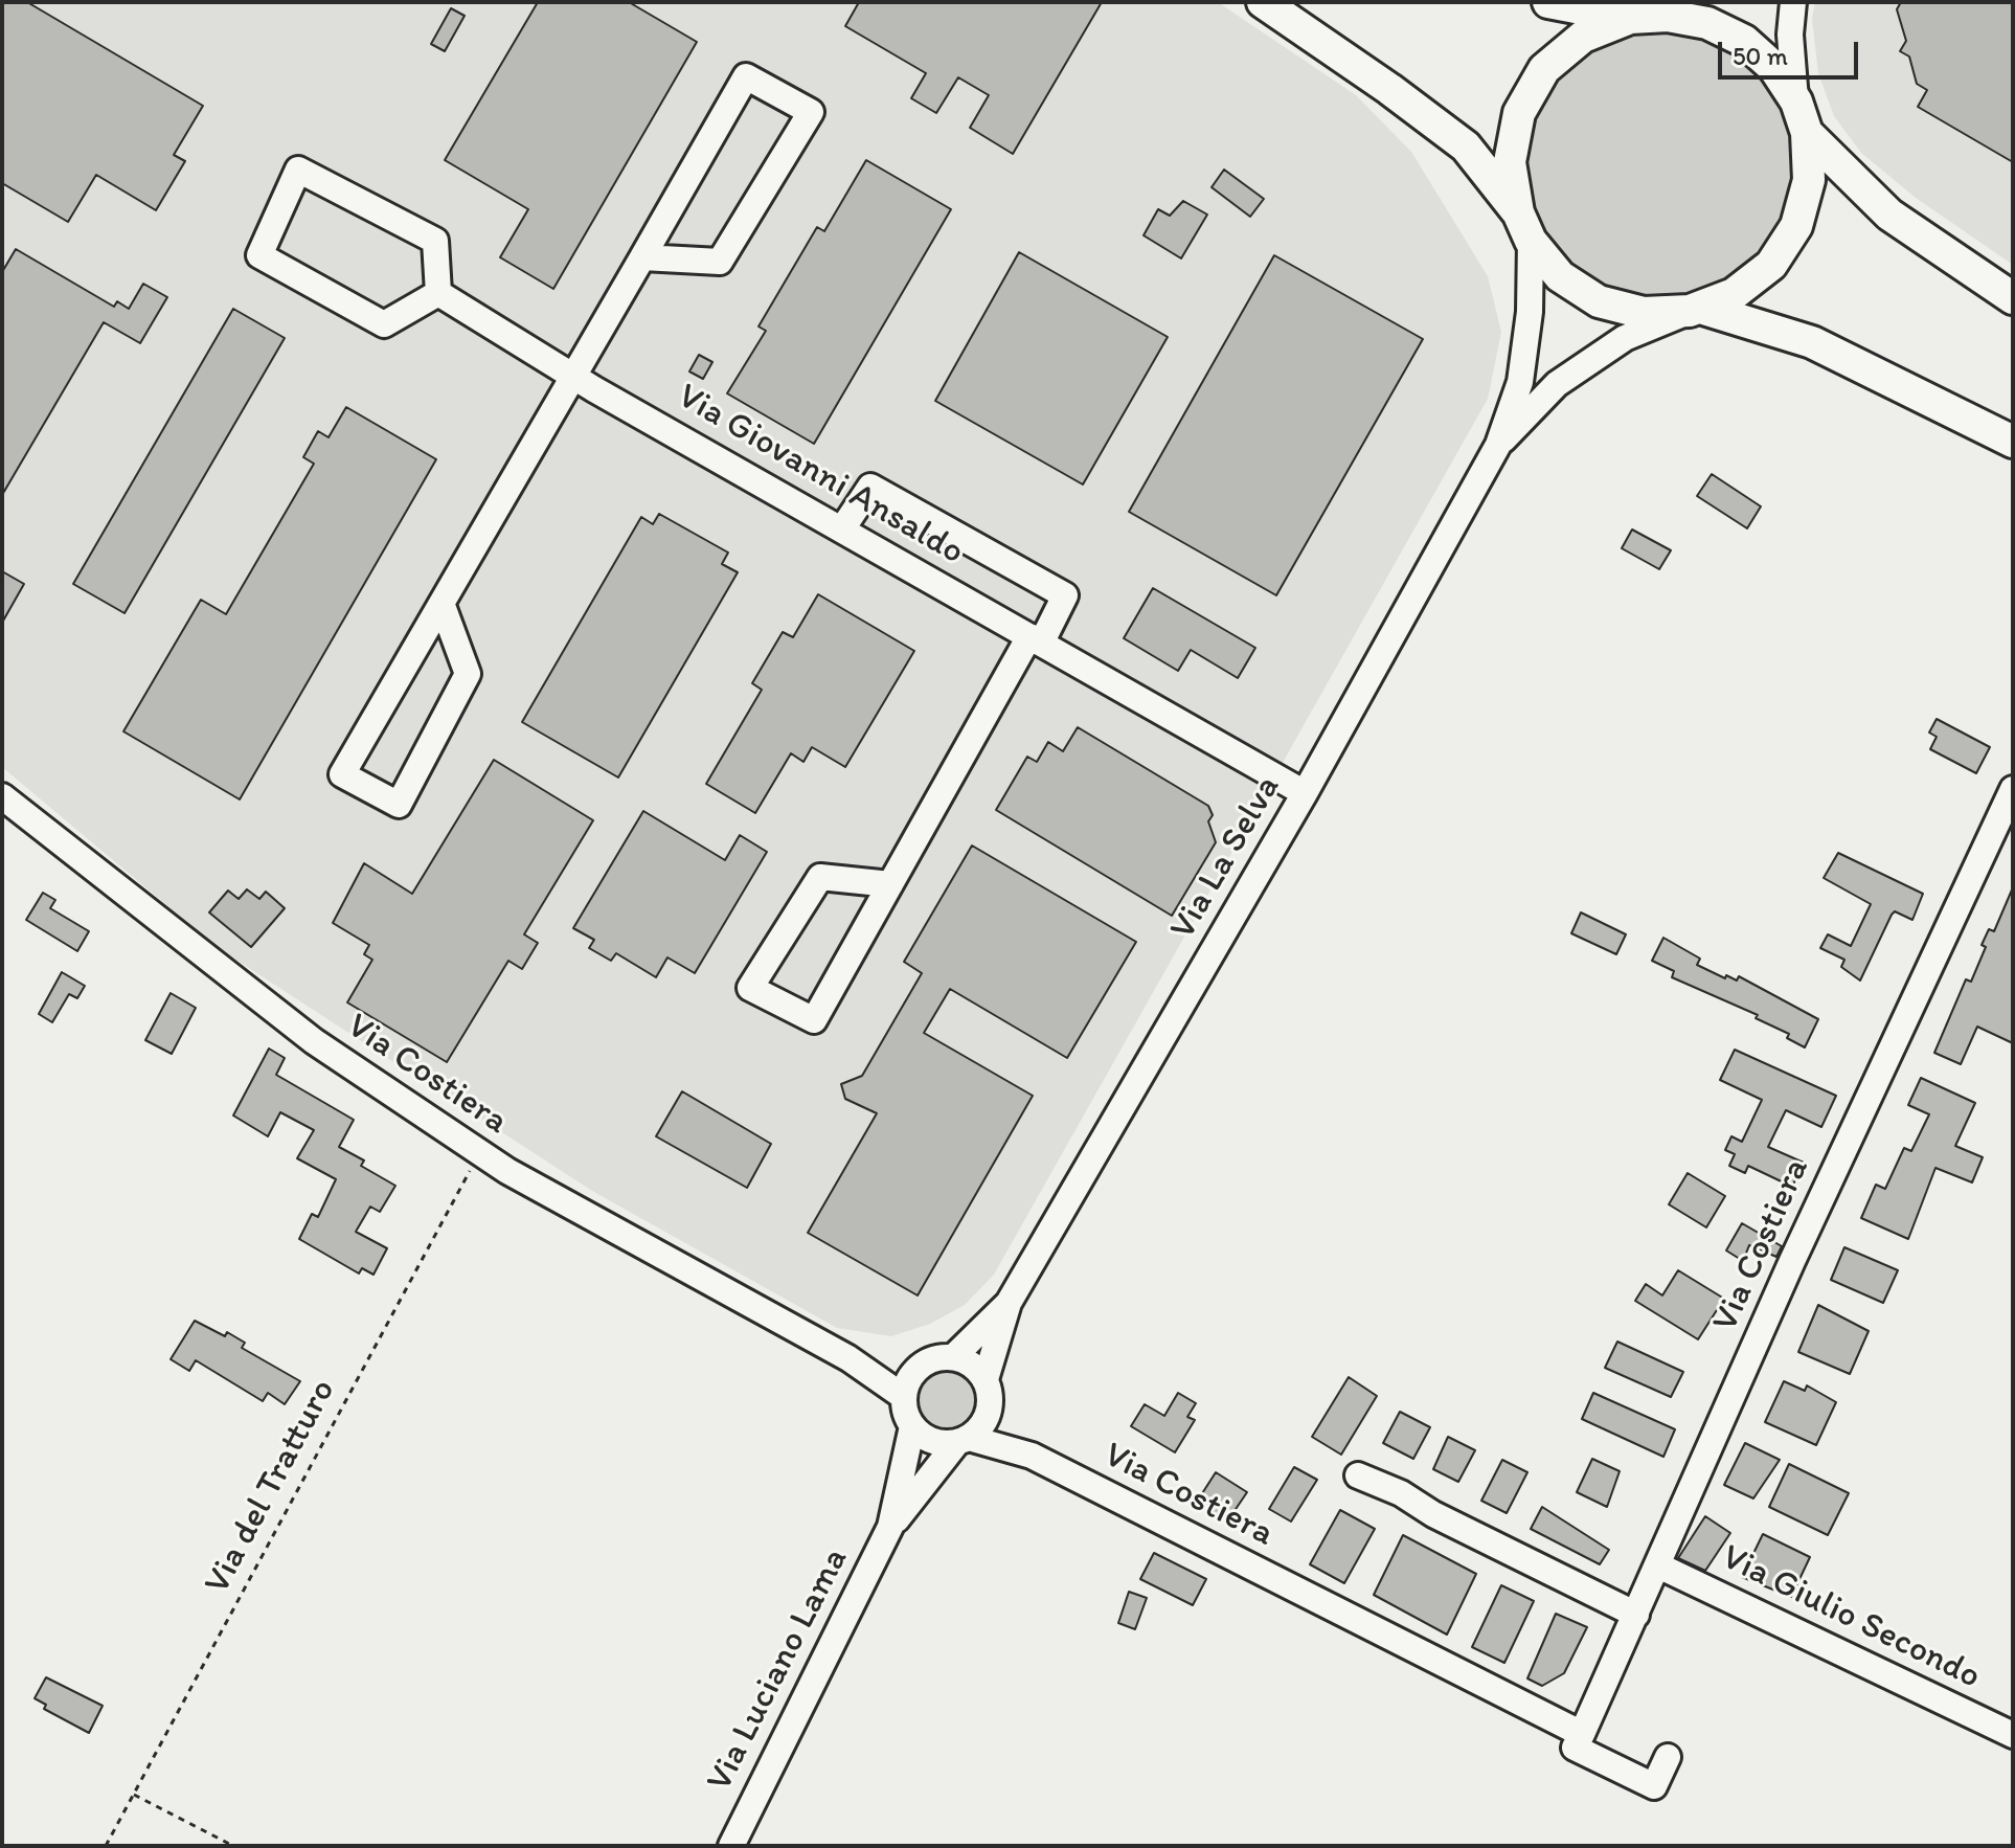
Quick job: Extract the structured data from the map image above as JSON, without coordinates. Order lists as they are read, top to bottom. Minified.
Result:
{"streets":{"street":["Via Giovanni Ansaldo","Via La Selva","Via Costiera","Via Giulio Secondo","Via Luciano Lama"],"path":["Via del Tratturo"]},"crossings":[["Via Giovanni Ansaldo","Via La Selva"],["Via La Selva","Via Costiera"],["Via La Selva","Via Luciano Lama"],["Via Costiera","Via del Tratturo"],["Via Costiera","Via Giulio Secondo"],["Via Costiera","Via Luciano Lama"]],"scale_bar":"50 m"}
